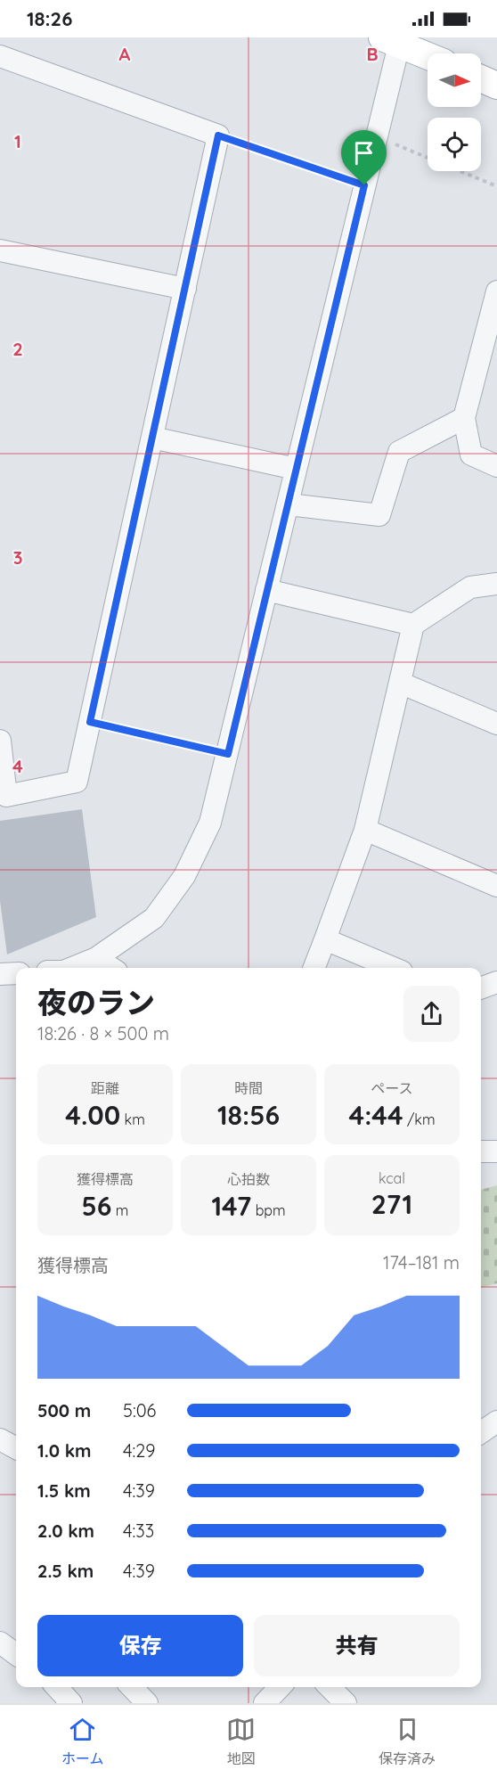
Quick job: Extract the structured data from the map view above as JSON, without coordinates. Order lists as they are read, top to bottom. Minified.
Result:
{"north":"right","page":{"status":"18:26","heading":["夜のラン","18:26 · 8 × 500 m"],"stats":[["距離","4.00 km"],["時間","18:56"],["ペース","4:44 /km"],["獲得標高","56 m"],["心拍数","147 bpm"],["kcal","271"]],"chart":["獲得標高","174–181 m"],"list":[{"name":"500 m","note":"5:06"},{"name":"1.0 km","note":"4:29"},{"name":"1.5 km","note":"4:39"},{"name":"2.0 km","note":"4:33"},{"name":"2.5 km","note":"4:39"}],"buttons":["保存","共有"],"tabs":["ホーム","地図","保存済み"]},"grid":{"columns":["A","B"],"rows":["1","2","3","4"]}}
